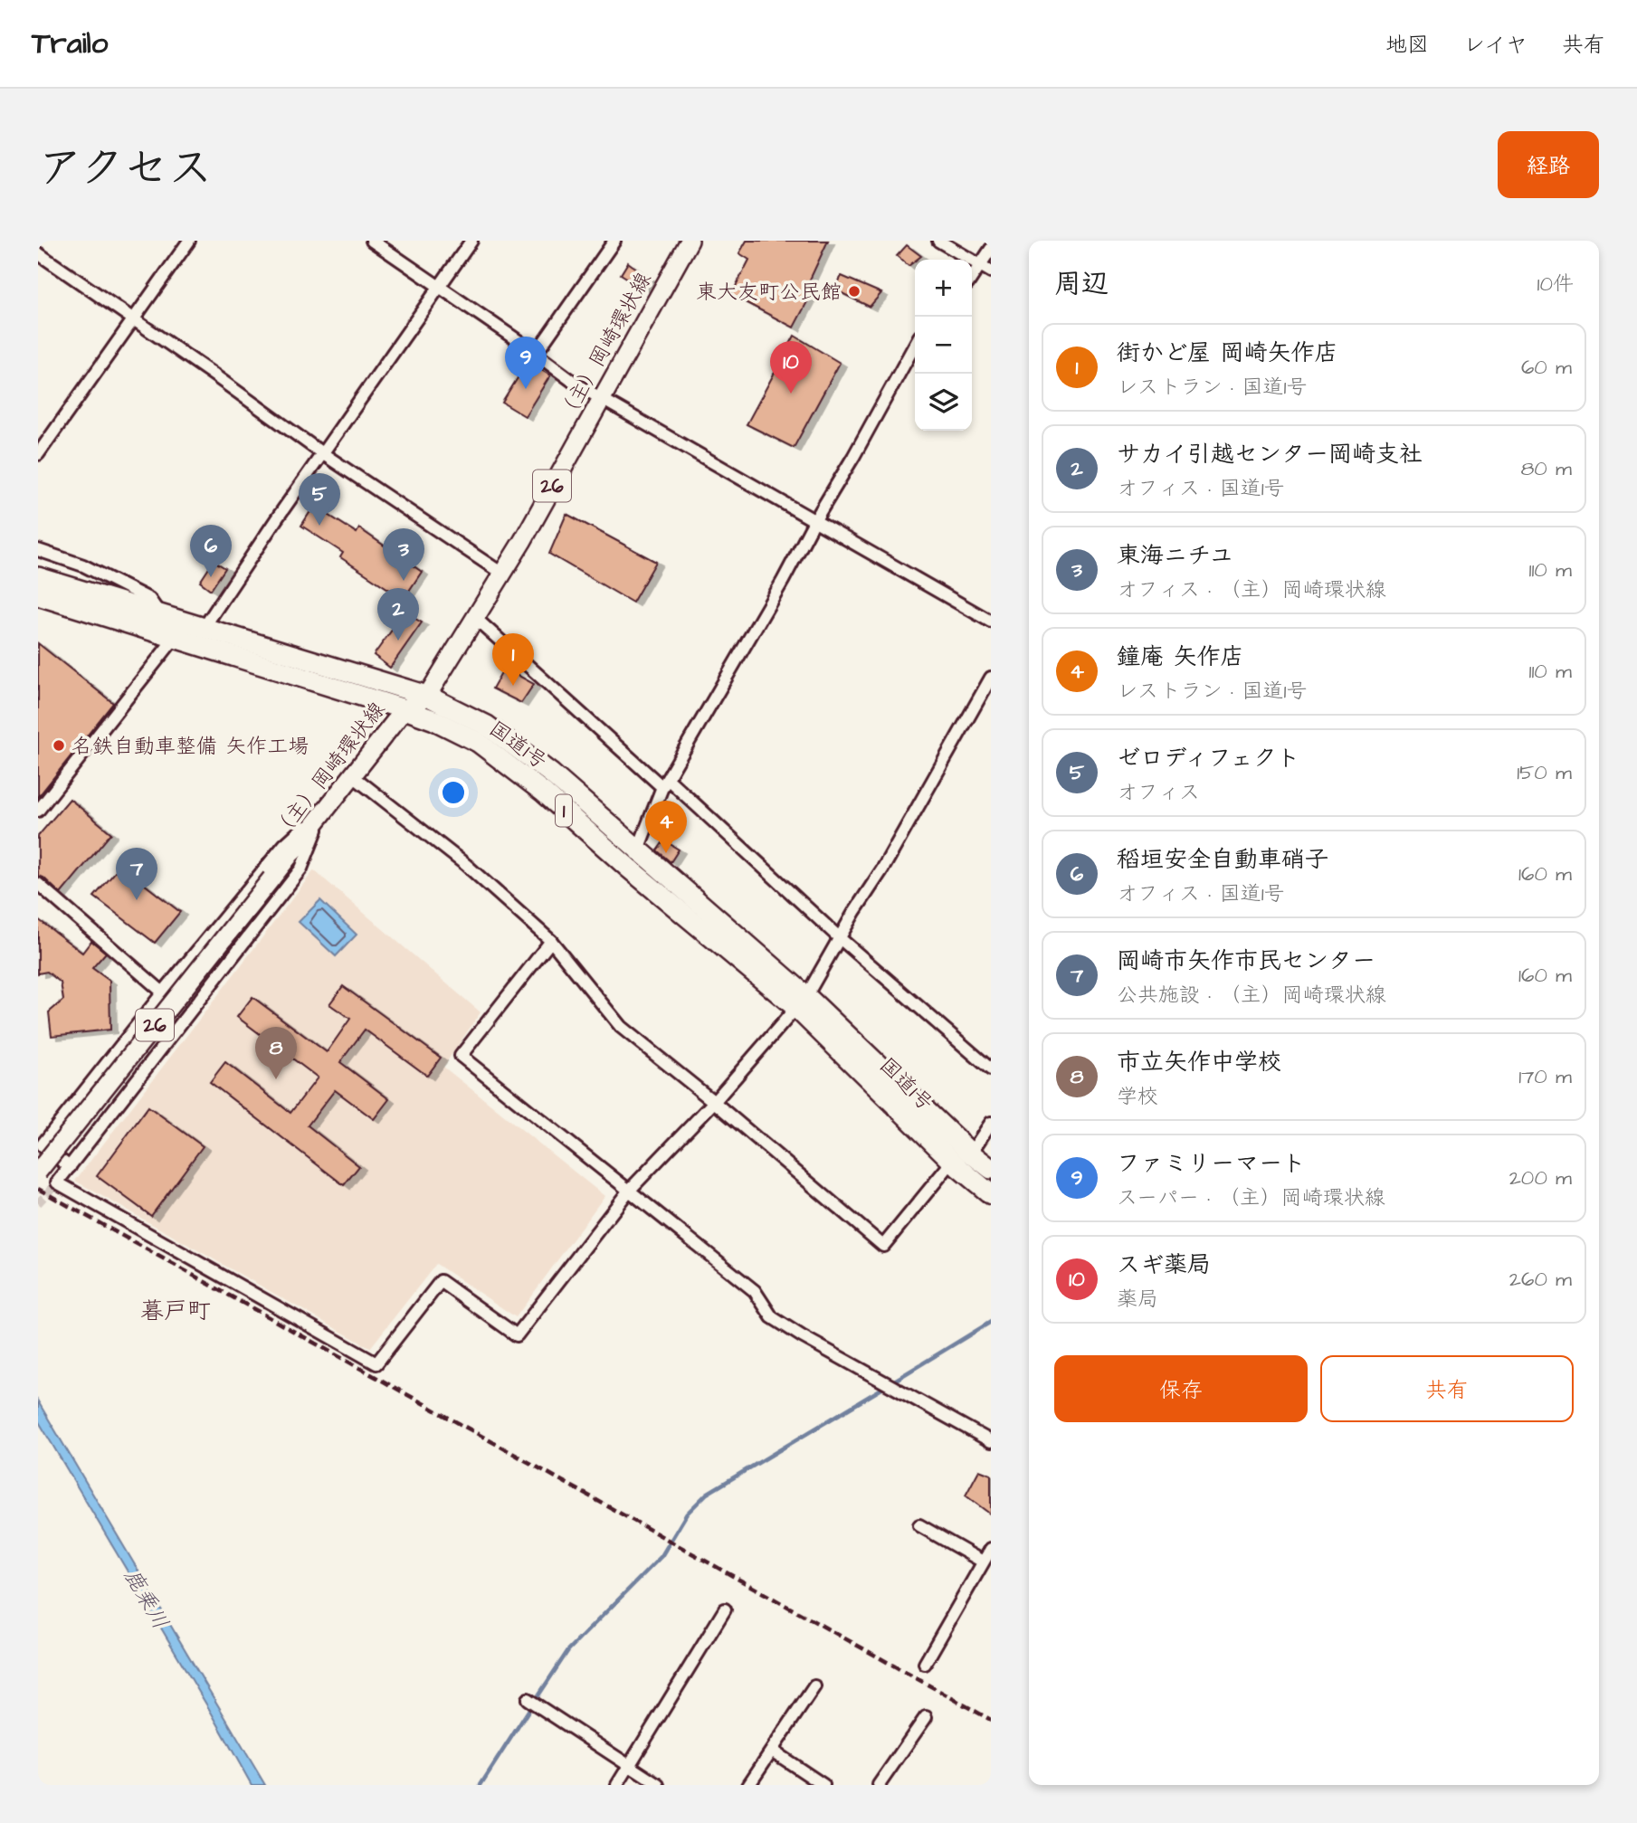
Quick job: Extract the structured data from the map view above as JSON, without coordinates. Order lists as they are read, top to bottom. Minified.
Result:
{"streets":{"highway":["国道1号","1"],"main road":["（主）岡崎環状線","26"]},"crossings":[["（主）岡崎環状線","国道1号"]],"districts":["暮戸町"],"water":["鹿乗川"],"places":["東大友町公民館","名鉄自動車整備 矢作工場"],"page":{"header":"Trailo","nav":["地図","レイヤ","共有"],"title":"アクセス","buttons":["経路",["保存","共有"]],"heading":["周辺","10件"],"map_buttons":["+","−"],"list":[{"mark":"1","name":"街かど屋 岡崎矢作店","note":"レストラン · 国道1号","value":"60 m"},{"mark":"2","name":"サカイ引越センター岡崎支社","note":"オフィス · 国道1号","value":"80 m"},{"mark":"3","name":"東海ニチユ","note":"オフィス · （主）岡崎環状線","value":"110 m"},{"mark":"4","name":"鐘庵 矢作店","note":"レストラン · 国道1号","value":"110 m"},{"mark":"5","name":"ゼロディフェクト","note":"オフィス","value":"150 m"},{"mark":"6","name":"稻垣安全自動車硝子","note":"オフィス · 国道1号","value":"160 m"},{"mark":"7","name":"岡崎市矢作市民センター","note":"公共施設 · （主）岡崎環状線","value":"160 m"},{"mark":"8","name":"市立矢作中学校","note":"学校","value":"170 m"},{"mark":"9","name":"ファミリーマート","note":"スーパー · （主）岡崎環状線","value":"200 m"},{"mark":"10","name":"スギ薬局","note":"薬局","value":"260 m"}],"pins":["9","10","5","6","3","2","1","4","7","8"]}}
